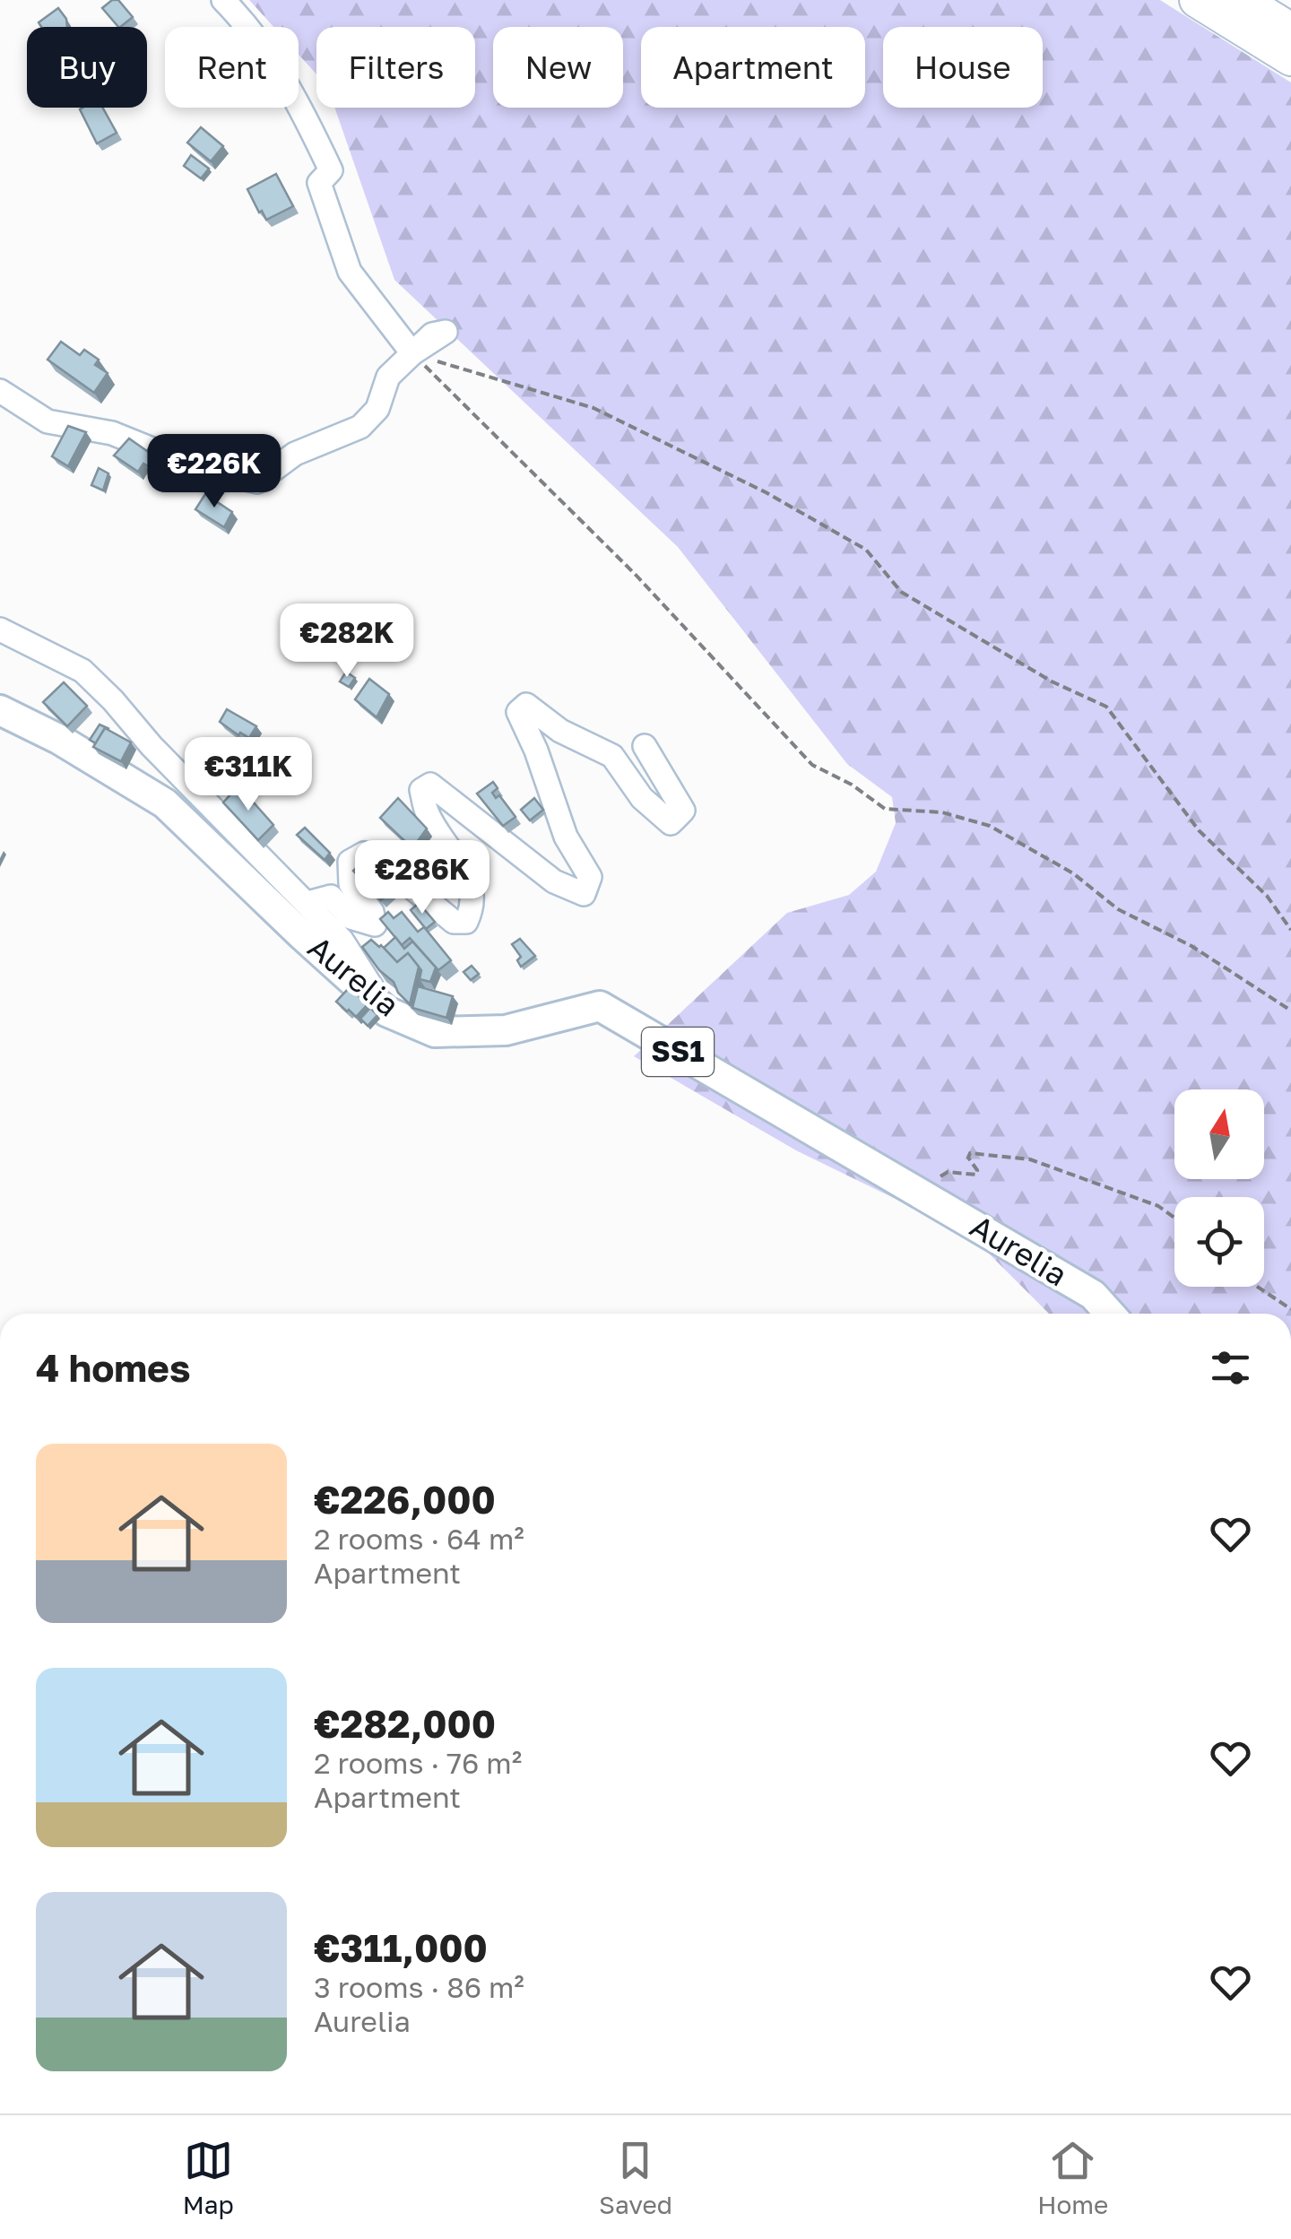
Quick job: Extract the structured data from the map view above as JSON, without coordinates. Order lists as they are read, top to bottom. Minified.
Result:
{"streets":{"main road":["Aurelia","SS1"]},"north":"top","page":{"chip":["Buy","Rent","Filters","New","Apartment","House"],"price":["€226K","€282K","€311K","€286K"],"heading":"4 homes","list":[{"name":"€226,000","note":"2 rooms · 64 m² · Apartment"},{"name":"€282,000","note":"2 rooms · 76 m² · Apartment"},{"name":"€311,000","note":"3 rooms · 86 m² · Aurelia"}],"tabs":["Map","Saved","Home"]}}
